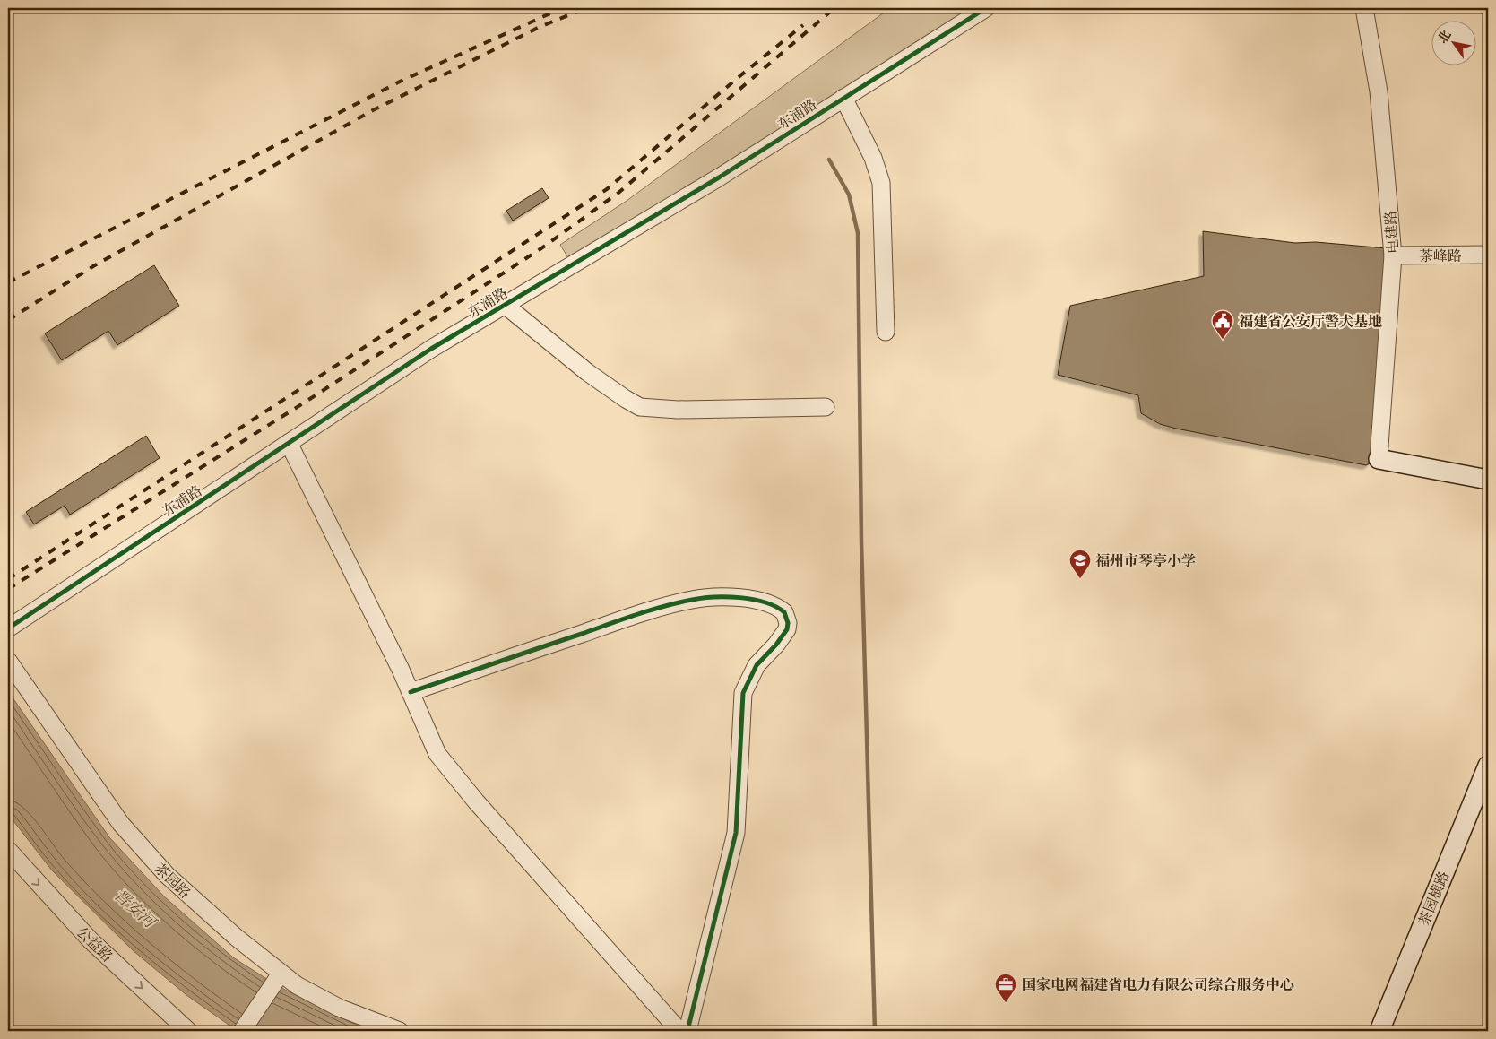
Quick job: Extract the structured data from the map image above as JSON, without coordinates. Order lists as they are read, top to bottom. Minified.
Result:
{"streets":{"main road":["茶园横路"],"street":["东浦路","电建路","茶峰路","茶园路","公益路"]},"crossings":[["电建路","茶峰路"]],"one_way":["公益路"],"water":["晋安河"],"places":{"public building":["福建省公安厅警犬基地"],"school or university":["福州市琴亭小学"],"office":["国家电网福建省电力有限公司综合服务中心"]},"north":"top left"}
